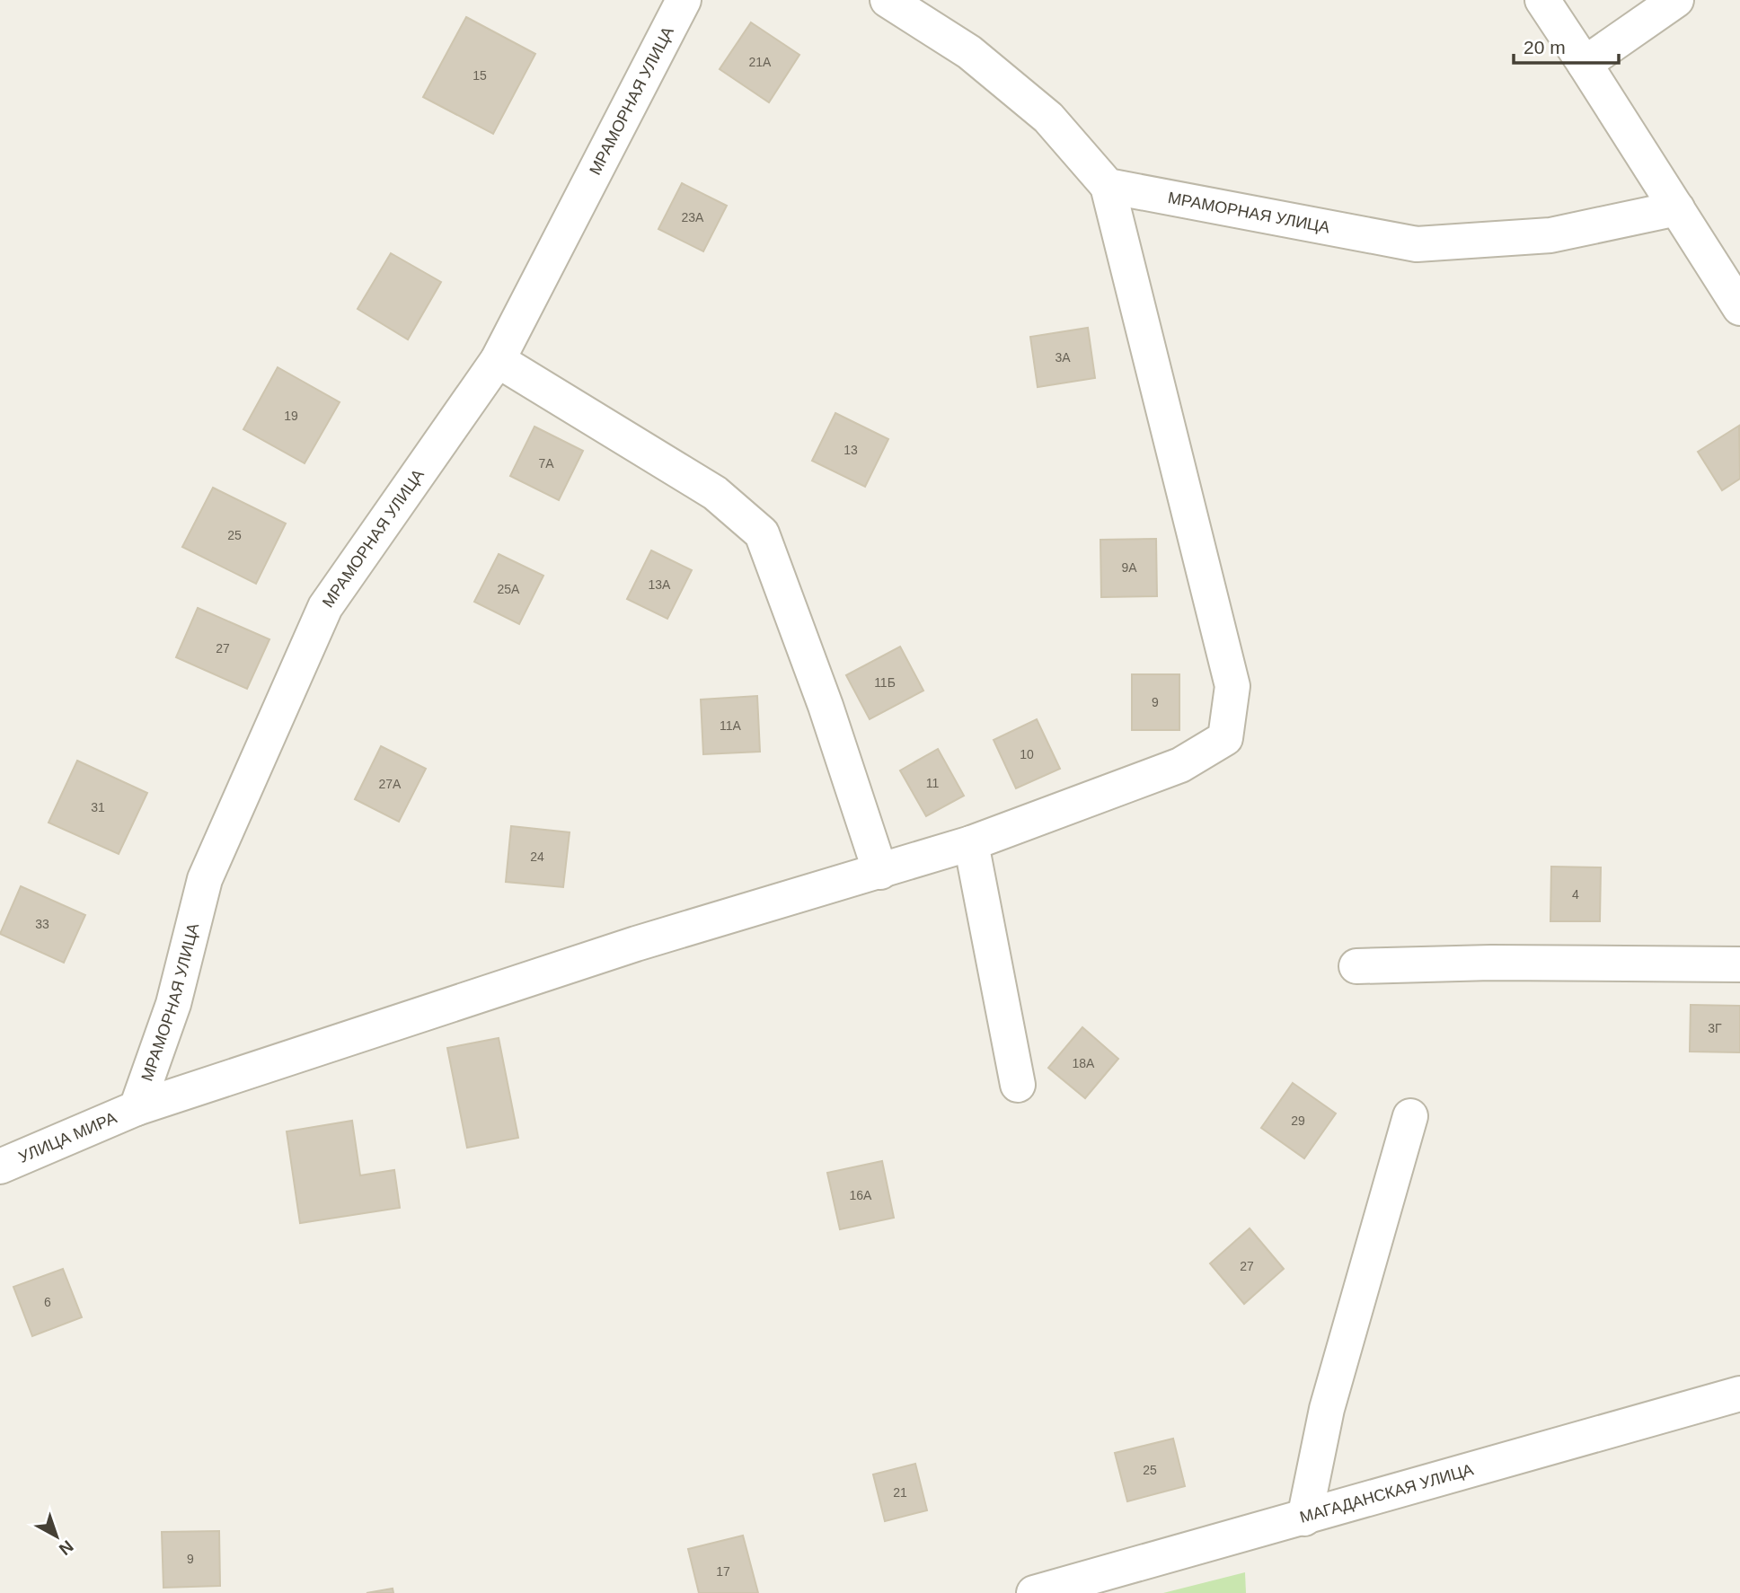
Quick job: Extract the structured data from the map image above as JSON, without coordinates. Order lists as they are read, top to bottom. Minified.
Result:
{"streets":{"street":["МРАМОРНАЯ УЛИЦА","УЛИЦА МИРА","МАГАДАНСКАЯ УЛИЦА"]},"crossings":[["МРАМОРНАЯ УЛИЦА","УЛИЦА МИРА"]],"house_numbers":["21А","15","23А","3А","19","13","7А","25","9А","13А","25А","27","11Б","9","11А","10","11","27А","31","24","4","33","3Г","18А","29","16А","27","6","25","21","9","17"],"scale_bar":"20 m","north":"bottom right"}
